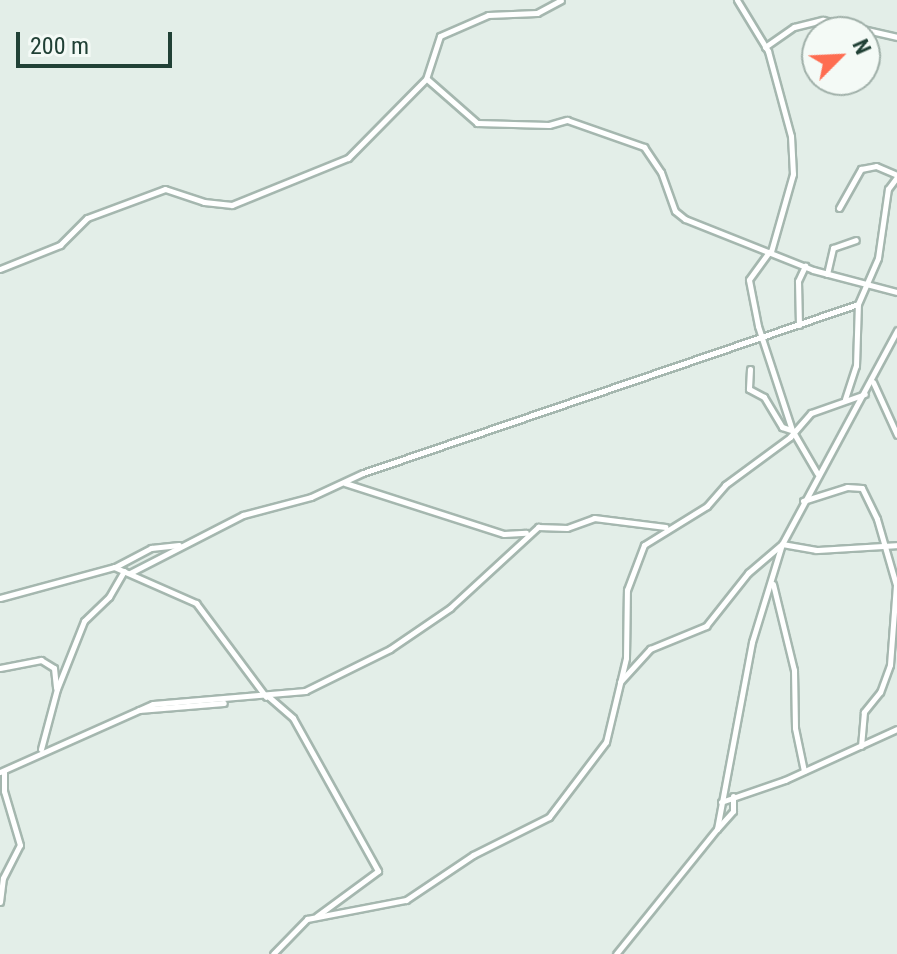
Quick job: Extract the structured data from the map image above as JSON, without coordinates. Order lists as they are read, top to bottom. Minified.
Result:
{"scale_bar":"200 m","north":"top right"}
